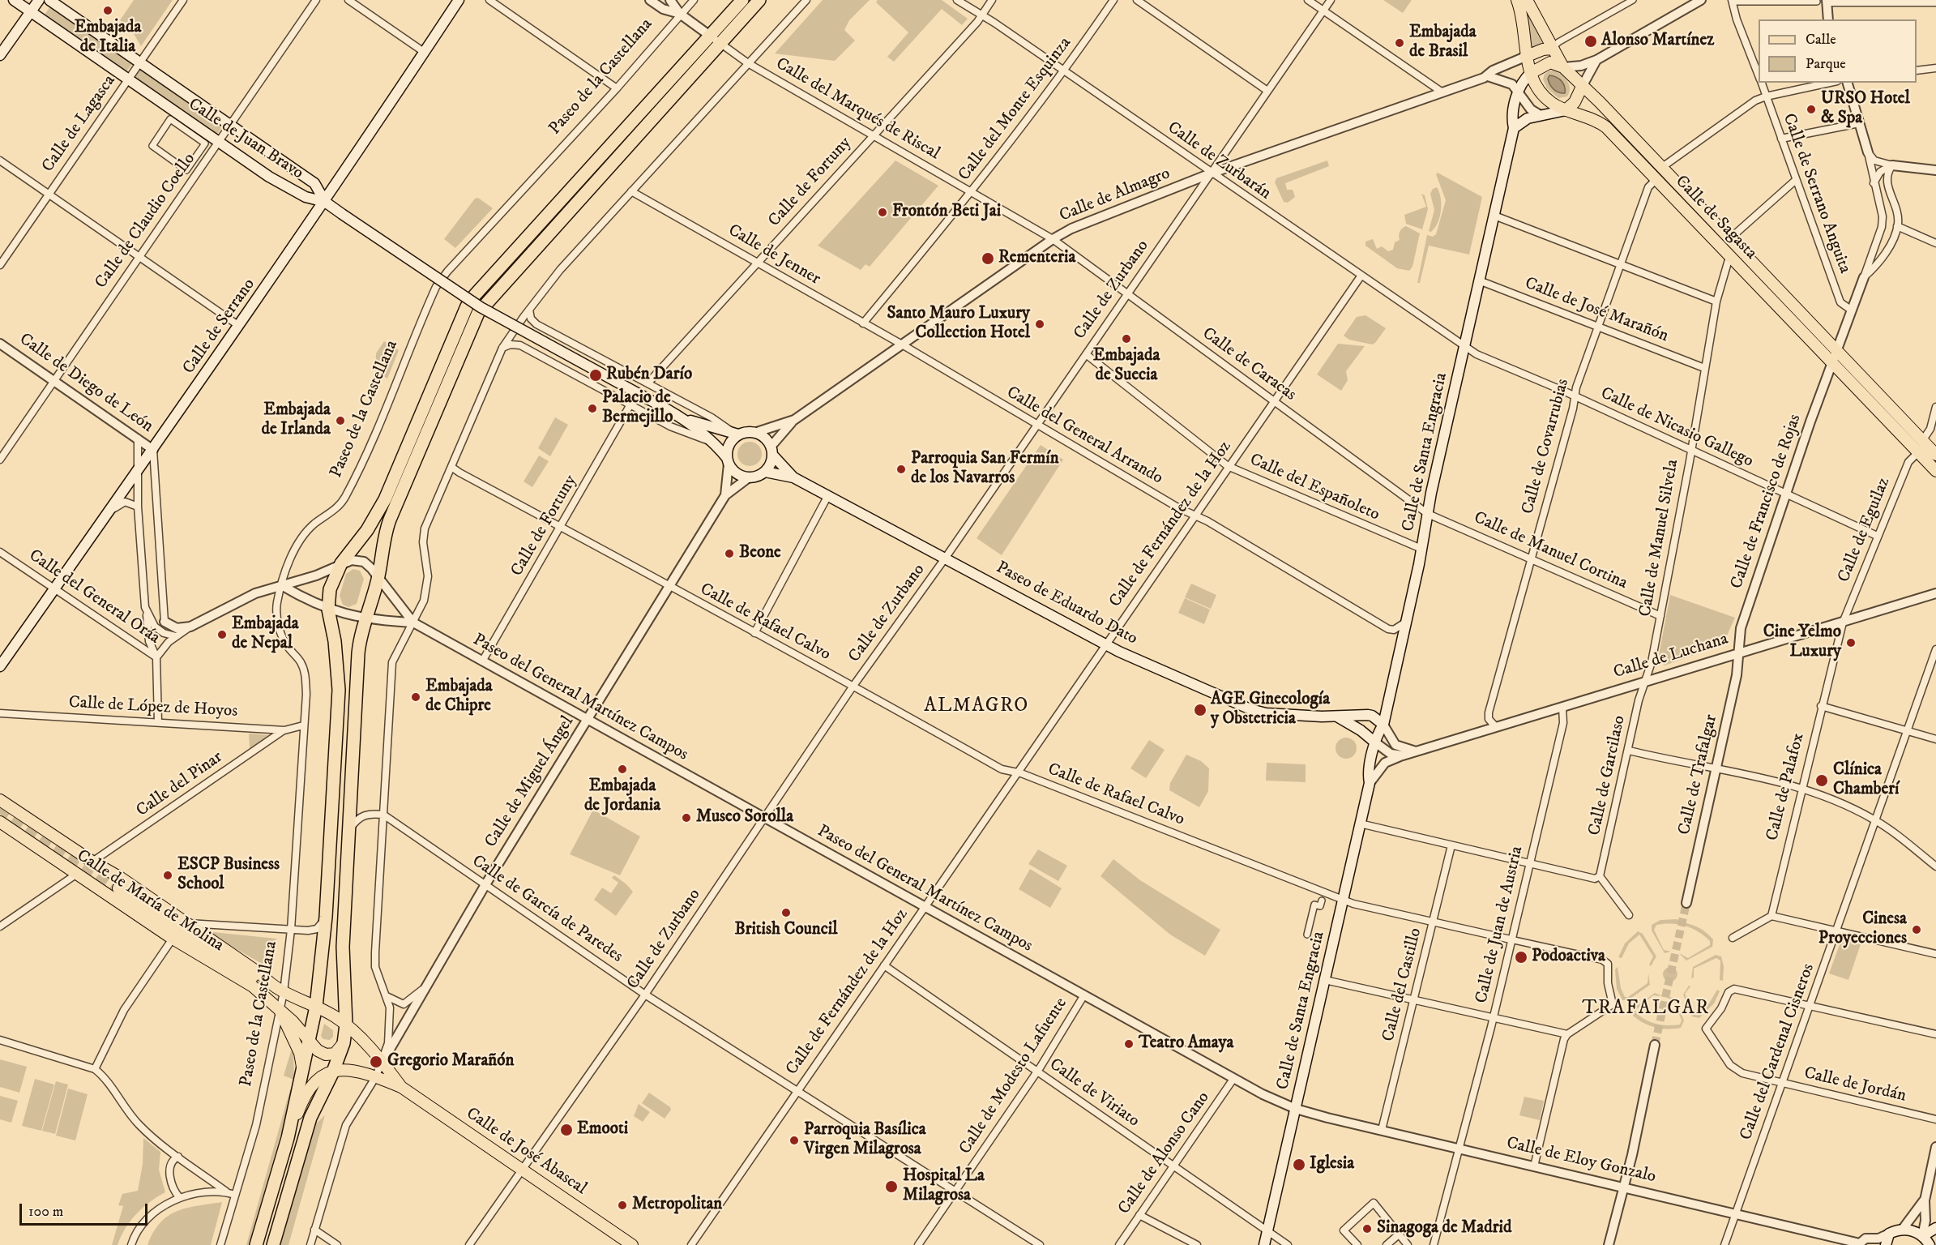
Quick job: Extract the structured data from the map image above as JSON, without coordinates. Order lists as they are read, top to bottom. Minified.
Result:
{"streets":{"main road":["Calle de Juan Bravo","Calle de Sagasta","Calle de Serrano","Calle de Santa Engracia","Paseo de Eduardo Dato","Calle de María de Molina","Calle de José Abascal"],"street":["Paseo de la Castellana","Calle del Marqués de Riscal","Calle del Monte Esquinza","Calle de Lagasca","Calle de Zurbarán","Calle de Fortuny","Calle de Serrano Anguita","Calle de Almagro","Calle de Claudio Coello","Calle de Jenner","Calle de Zurbano","Calle de José Marañón","Calle de Caracas","Calle de Diego de León","Calle de Nicasio Gallego","Calle del General Arrando","Calle de Covarrubias","Calle del Españoleto","Calle de Francisco de Rojas","Calle de Fernández de la Hoz","Calle de Eguilaz","Calle de Manuel Silvela","Calle de Manuel Cortina","Calle del General Oráa","Calle de Rafael Calvo","Calle de Luchana","Paseo del General Martínez Campos","Calle de López de Hoyos","Calle de Trafalgar","Calle de Garcilaso","Calle de Miguel Ángel","Calle del Pinar","Calle de Palafox","Calle de García de Paredes","Calle de Juan de Austria","Calle del Castillo","Calle del Cardenal Cisneros","Calle de Modesto Lafuente","Calle de Jordán","Calle de Viriato","Calle de Alonso Cano","Calle de Eloy Gonzalo"]},"crossings":[["Paseo de la Castellana","Calle de López de Hoyos"],["Paseo de la Castellana","Calle de María de Molina"],["Calle del Marqués de Riscal","Calle del Monte Esquinza"],["Calle del Marqués de Riscal","Calle de Fortuny"],["Calle del Marqués de Riscal","Calle de Almagro"],["Calle del Marqués de Riscal","Calle de Caracas"],["Calle del Monte Esquinza","Calle de Zurbarán"],["Calle del Monte Esquinza","Calle de Jenner"],["Calle de Lagasca","Calle de Juan Bravo"],["Calle de Juan Bravo","Calle de Claudio Coello"],["Calle de Juan Bravo","Calle de Serrano"],["Calle de Zurbarán","Calle de Fortuny"],["Calle de Zurbarán","Calle de Almagro"],["Calle de Zurbarán","Calle de Zurbano"],["Calle de Zurbarán","Calle de Nicasio Gallego"],["Calle de Zurbarán","Calle de Santa Engracia"],["Calle de Zurbarán","Calle de Fernández de la Hoz"],["Calle de Fortuny","Calle de Jenner"],["Calle de Fortuny","Calle de Rafael Calvo"],["Calle de Fortuny","Paseo del General Martínez Campos"],["Calle de Almagro","Calle de Sagasta"],["Calle de Almagro","Calle de Jenner"],["Calle de Almagro","Calle de Zurbano"],["Calle de Almagro","Calle de Caracas"],["Calle de Almagro","Calle del General Arrando"],["Calle de Almagro","Paseo de Eduardo Dato"],["Calle de Almagro","Calle de Miguel Ángel"],["Calle de Sagasta","Calle de Covarrubias"],["Calle de Sagasta","Calle de Francisco de Rojas"],["Calle de Sagasta","Calle de Eguilaz"],["Calle de Sagasta","Calle de Manuel Silvela"],["Calle de Claudio Coello","Calle de Diego de León"],["Calle de Jenner","Calle del General Arrando"],["Calle de Zurbano","Calle de Caracas"],["Calle de Zurbano","Calle del General Arrando"],["Calle de Zurbano","Calle del Españoleto"],["Calle de Zurbano","Paseo de Eduardo Dato"],["Calle de Zurbano","Calle de Rafael Calvo"],["Calle de Zurbano","Paseo del General Martínez Campos"],["Calle de Zurbano","Calle de García de Paredes"],["Calle de Zurbano","Calle de José Abascal"],["Calle de José Marañón","Calle de Covarrubias"],["Calle de José Marañón","Calle de Santa Engracia"],["Calle de José Marañón","Calle de Manuel Silvela"],["Calle de Serrano","Calle de Diego de León"],["Calle de Serrano","Calle del General Oráa"],["Calle de Caracas","Calle de Santa Engracia"],["Calle de Caracas","Calle de Fernández de la Hoz"],["Calle de Caracas","Calle de Manuel Cortina"],["Calle de Nicasio Gallego","Calle de Covarrubias"],["Calle de Nicasio Gallego","Calle de Santa Engracia"],["Calle de Nicasio Gallego","Calle de Francisco de Rojas"],["Calle de Nicasio Gallego","Calle de Eguilaz"],["Calle de Nicasio Gallego","Calle de Manuel Silvela"],["Calle del General Arrando","Calle de Santa Engracia"],["Calle del General Arrando","Calle de Fernández de la Hoz"],["Calle de Covarrubias","Calle de Manuel Cortina"],["Calle de Covarrubias","Calle de Luchana"],["Calle de Santa Engracia","Calle del Españoleto"],["Calle de Santa Engracia","Calle de Manuel Cortina"],["Calle de Santa Engracia","Paseo de Eduardo Dato"],["Calle de Santa Engracia","Calle de Rafael Calvo"],["Calle de Santa Engracia","Calle de Luchana"],["Calle de Santa Engracia","Paseo del General Martínez Campos"],["Calle de Santa Engracia","Calle de Viriato"],["Calle de Santa Engracia","Calle de Eloy Gonzalo"],["Calle del Españoleto","Calle de Fernández de la Hoz"],["Calle de Francisco de Rojas","Calle de Luchana"],["Calle de Francisco de Rojas","Calle de Trafalgar"],["Calle de Fernández de la Hoz","Paseo de Eduardo Dato"],["Calle de Fernández de la Hoz","Calle de Rafael Calvo"],["Calle de Fernández de la Hoz","Paseo del General Martínez Campos"],["Calle de Fernández de la Hoz","Calle de García de Paredes"],["Calle de Fernández de la Hoz","Calle de Viriato"],["Calle de Eguilaz","Calle de Luchana"],["Calle de Eguilaz","Calle de Palafox"],["Calle de Manuel Silvela","Calle de Manuel Cortina"],["Calle de Manuel Silvela","Calle de Luchana"],["Calle de Manuel Silvela","Calle de Garcilaso"],["Paseo de Eduardo Dato","Calle de Miguel Ángel"],["Calle de Rafael Calvo","Calle de Miguel Ángel"],["Calle de Rafael Calvo","Calle de Juan de Austria"],["Calle de Rafael Calvo","Calle del Castillo"],["Calle de Luchana","Calle de Trafalgar"],["Calle de Luchana","Calle de Garcilaso"],["Calle de Luchana","Calle de Palafox"],["Calle de Luchana","Calle de Juan de Austria"],["Paseo del General Martínez Campos","Calle de Miguel Ángel"],["Paseo del General Martínez Campos","Calle de Modesto Lafuente"],["Paseo del General Martínez Campos","Calle de Alonso Cano"],["Paseo del General Martínez Campos","Calle de Eloy Gonzalo"],["Calle de López de Hoyos","Calle del Pinar"],["Calle de Miguel Ángel","Calle de María de Molina"],["Calle de Miguel Ángel","Calle de García de Paredes"],["Calle del Pinar","Calle de María de Molina"],["Calle de María de Molina","Calle de José Abascal"],["Calle de García de Paredes","Calle de Modesto Lafuente"],["Calle de Juan de Austria","Calle de Eloy Gonzalo"],["Calle del Castillo","Calle de Eloy Gonzalo"],["Calle del Cardenal Cisneros","Calle de Jordán"],["Calle del Cardenal Cisneros","Calle de Eloy Gonzalo"],["Calle de Modesto Lafuente","Calle de Viriato"],["Calle de Viriato","Calle de Alonso Cano"]],"districts":["ALMAGRO","TRAFALGAR"],"places":["Embajada de Italia","Alonso Martínez","Embajada de Brasil","URSO Hotel & Spa","Frontón Beti Jai","Rementeria","Santo Mauro Luxury Collection Hotel","Embajada de Suecia","Rubén Darío","Palacio de Bermejillo","Embajada de Irlanda","Parroquia San Fermín de los Navarros","Beone","Embajada de Nepal","Cine Yelmo Luxury","Embajada de Chipre","AGE Ginecología y Obstetricia","Embajada de Jordania","Clínica Chamberí","Museo Sorolla","ESCP Business School","British Council","Cinesa Proyecciones","Podoactiva","Teatro Amaya","Gregorio Marañón","Emooti","Parroquia Basílica Virgen Milagrosa","Iglesia","Hospital La Milagrosa","Metropolitan","Sinagoga de Madrid"],"legend":["Calle","Parque"],"scale_bar":"100 m"}
